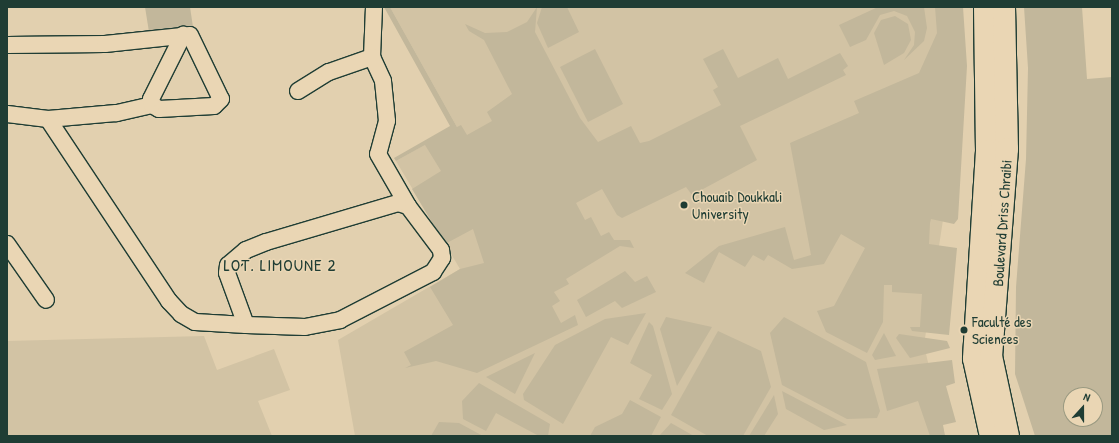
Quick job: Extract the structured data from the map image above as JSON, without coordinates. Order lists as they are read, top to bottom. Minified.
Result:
{"streets":{"main road":["Boulevard Driss Chraibi"]},"districts":["LOT. LIMOUNE 2"],"places":["Chouaib Doukkali University","Faculté des Sciences"],"north":"top"}
